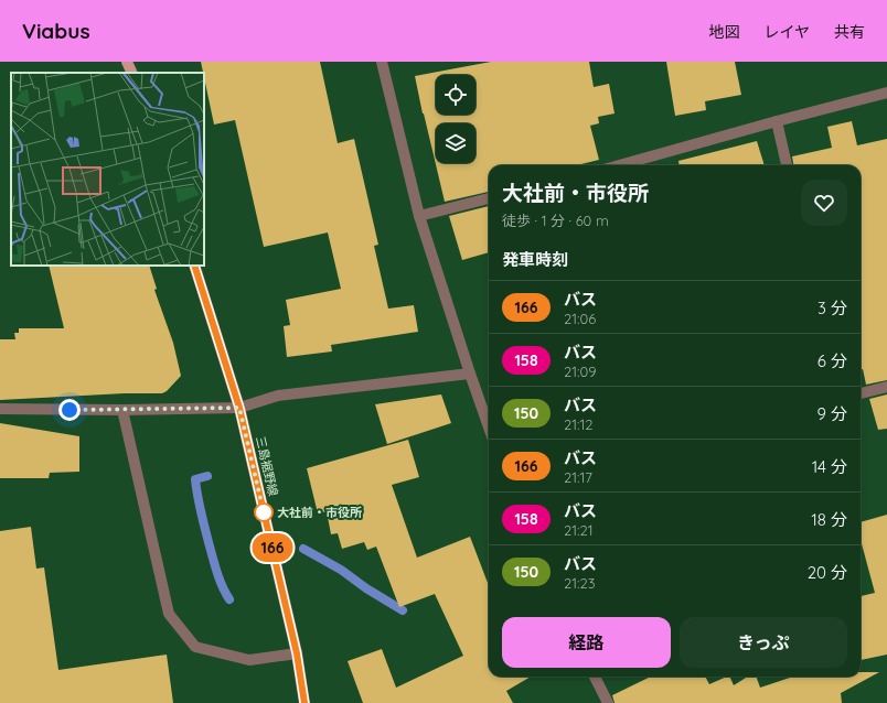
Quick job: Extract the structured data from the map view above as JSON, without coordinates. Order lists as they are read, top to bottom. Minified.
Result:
{"streets":{"main road":["三島裾野線"]},"places":["大社前・市役所"],"lines":["bus line 166"],"page":{"header":"Viabus","nav":["地図","レイヤ","共有"],"on_map":"166","heading":[["大社前・市役所","徒歩 · 1 分 · 60 m"],"発車時刻"],"list":[{"mark":"166","name":"バス","note":"21:06","value":"3 分"},{"mark":"158","name":"バス","note":"21:09","value":"6 分"},{"mark":"150","name":"バス","note":"21:12","value":"9 分"},{"mark":"166","name":"バス","note":"21:17","value":"14 分"},{"mark":"158","name":"バス","note":"21:21","value":"18 分"},{"mark":"150","name":"バス","note":"21:23","value":"20 分"}],"buttons":["経路","きっぷ"]}}
